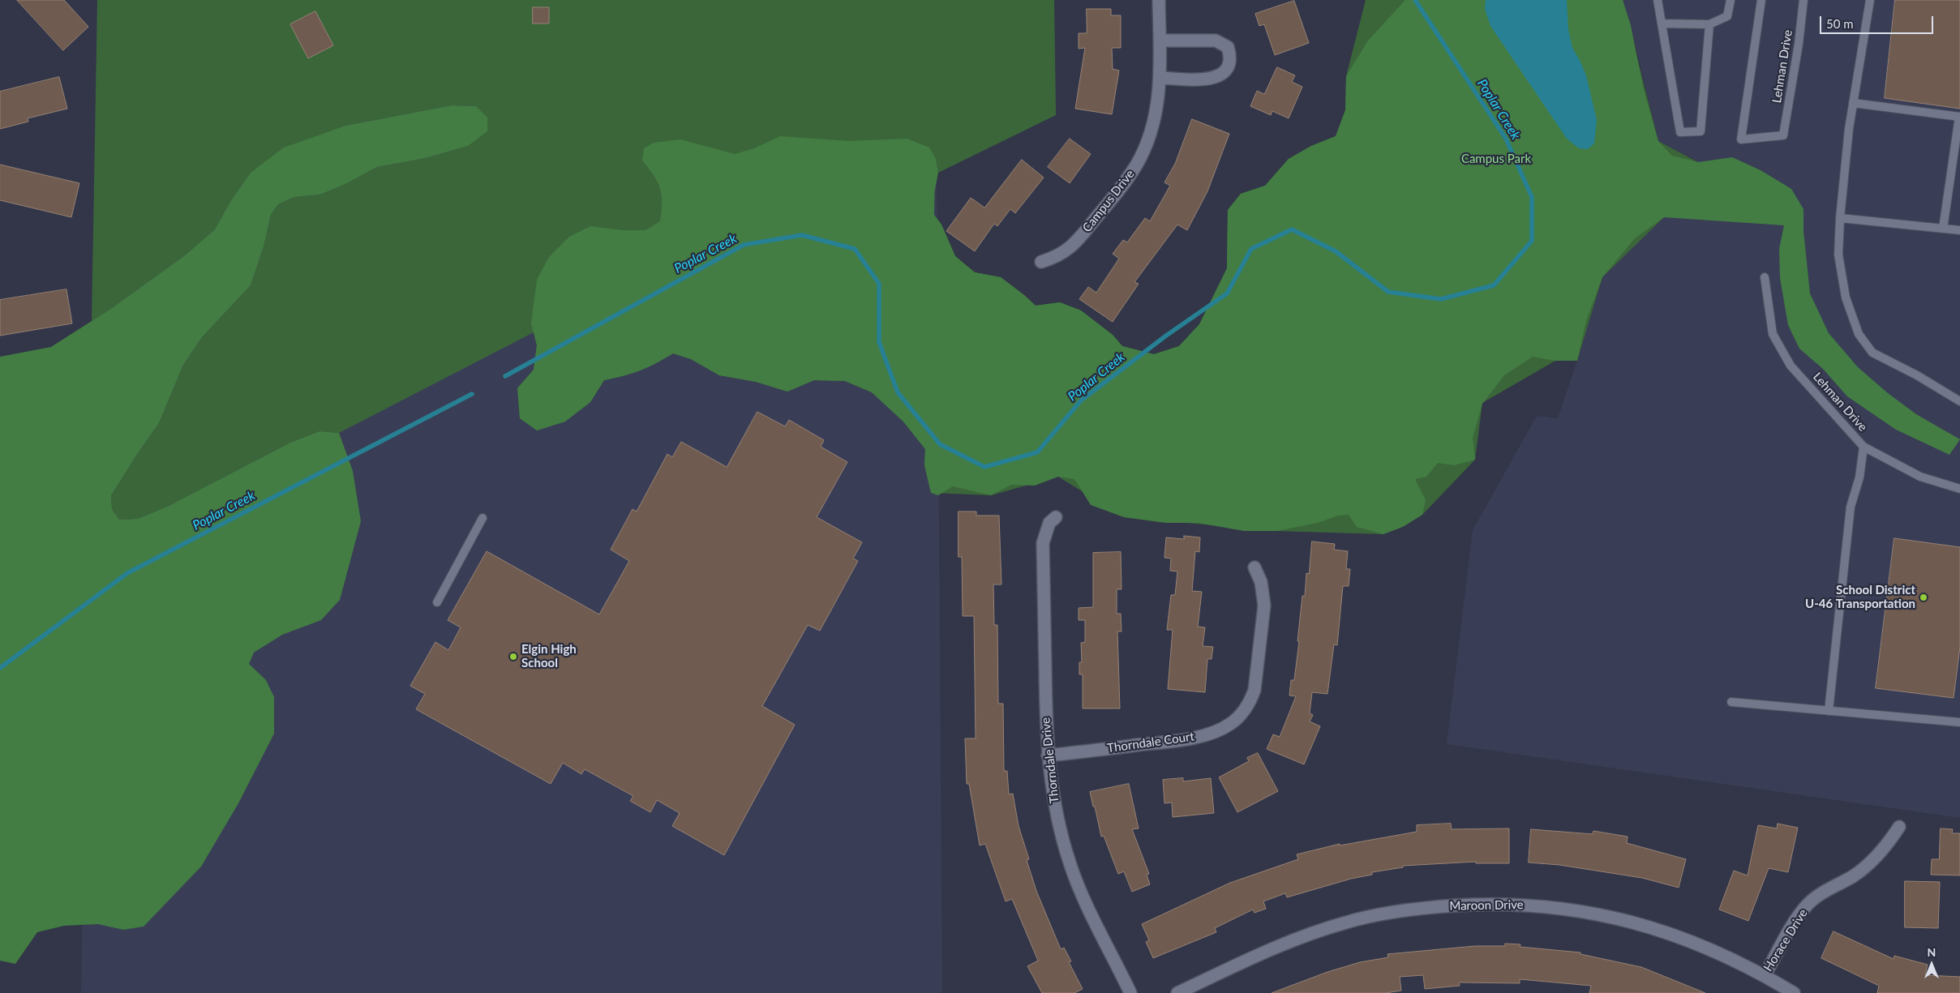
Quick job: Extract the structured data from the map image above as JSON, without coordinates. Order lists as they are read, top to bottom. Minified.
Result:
{"streets":{"street":["Campus Drive","Thorndale Court","Thorndale Drive","Maroon Drive","Horace Drive"],"lane":["Lehman Drive"]},"crossings":[["Thorndale Court","Thorndale Drive"],["Maroon Drive","Horace Drive"]],"water":["Poplar Creek"],"parks":["Campus Park"],"places":["School District U-46 Transportation","Elgin High School"],"scale_bar":"50 m","north":"top"}
